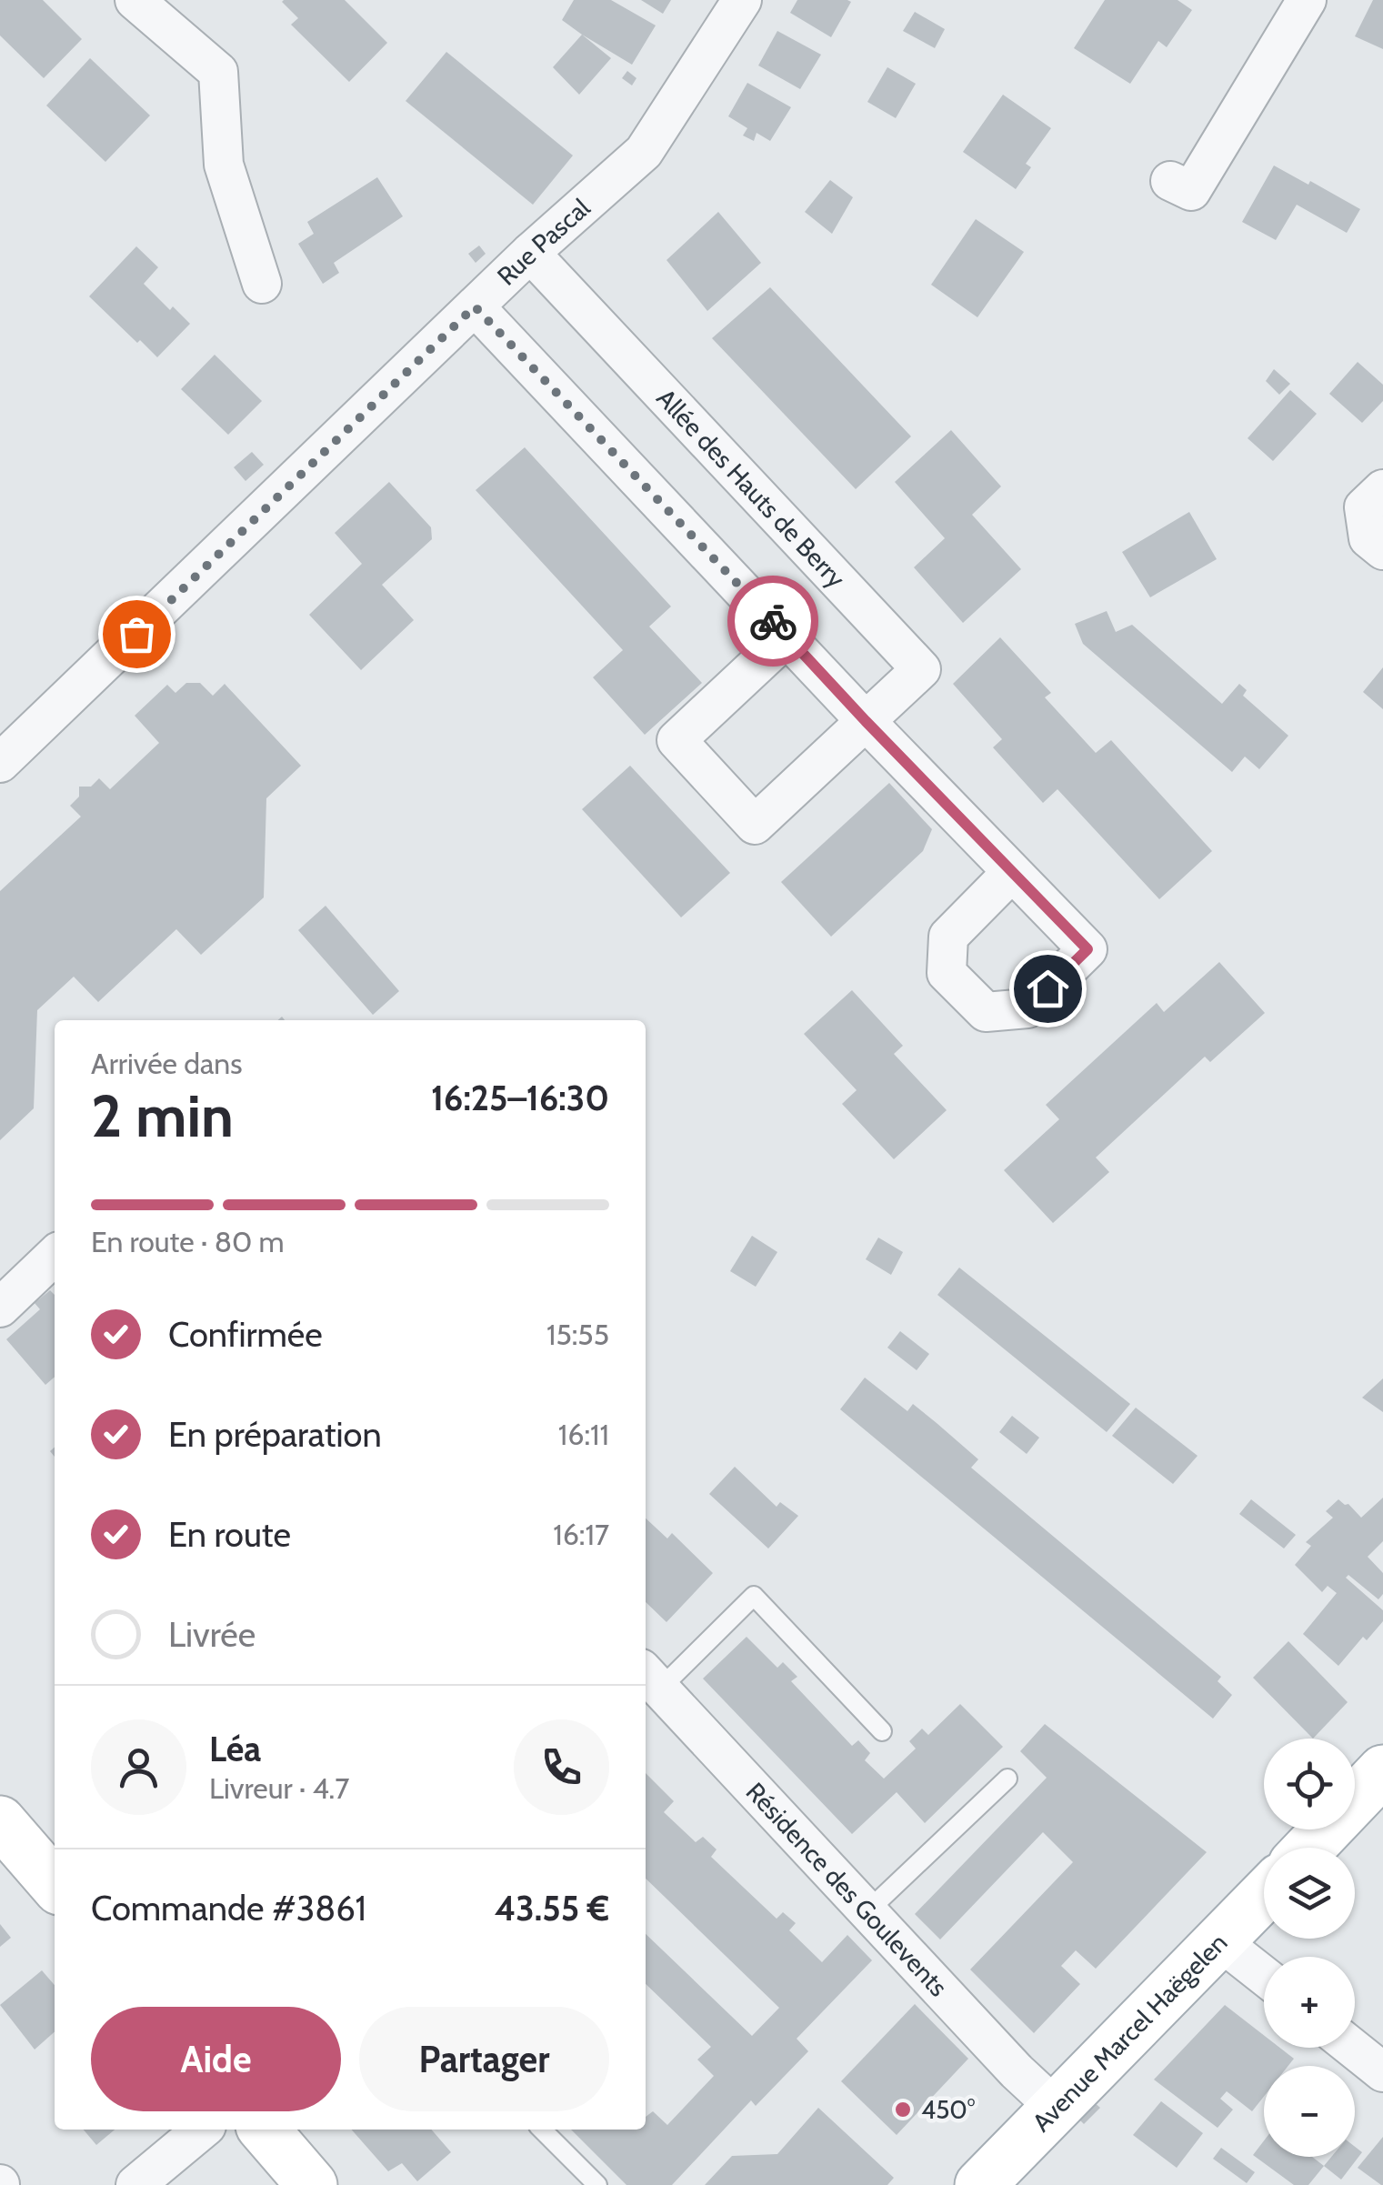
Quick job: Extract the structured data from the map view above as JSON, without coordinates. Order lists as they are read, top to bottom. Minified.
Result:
{"streets":{"main road":["Avenue Marcel Haëgelen"],"street":["Rue Pascal","Allée des Hauts de Berry","Résidence des Goulevents"]},"crossings":[["Rue Pascal","Allée des Hauts de Berry"],["Résidence des Goulevents","Avenue Marcel Haëgelen"]],"places":["450°"],"page":{"heading":["2 min","Arrivée dans","16:25–16:30"],"panel":["Léa","Livreur · 4.7","Commande #3861","43.55 €"],"bar":"En route · 80 m","list":[["Confirmée","15:55"],["En préparation","16:11"],["En route","16:17"],"Livrée"],"map_buttons":["+","−"],"buttons":["Aide","Partager"]}}
